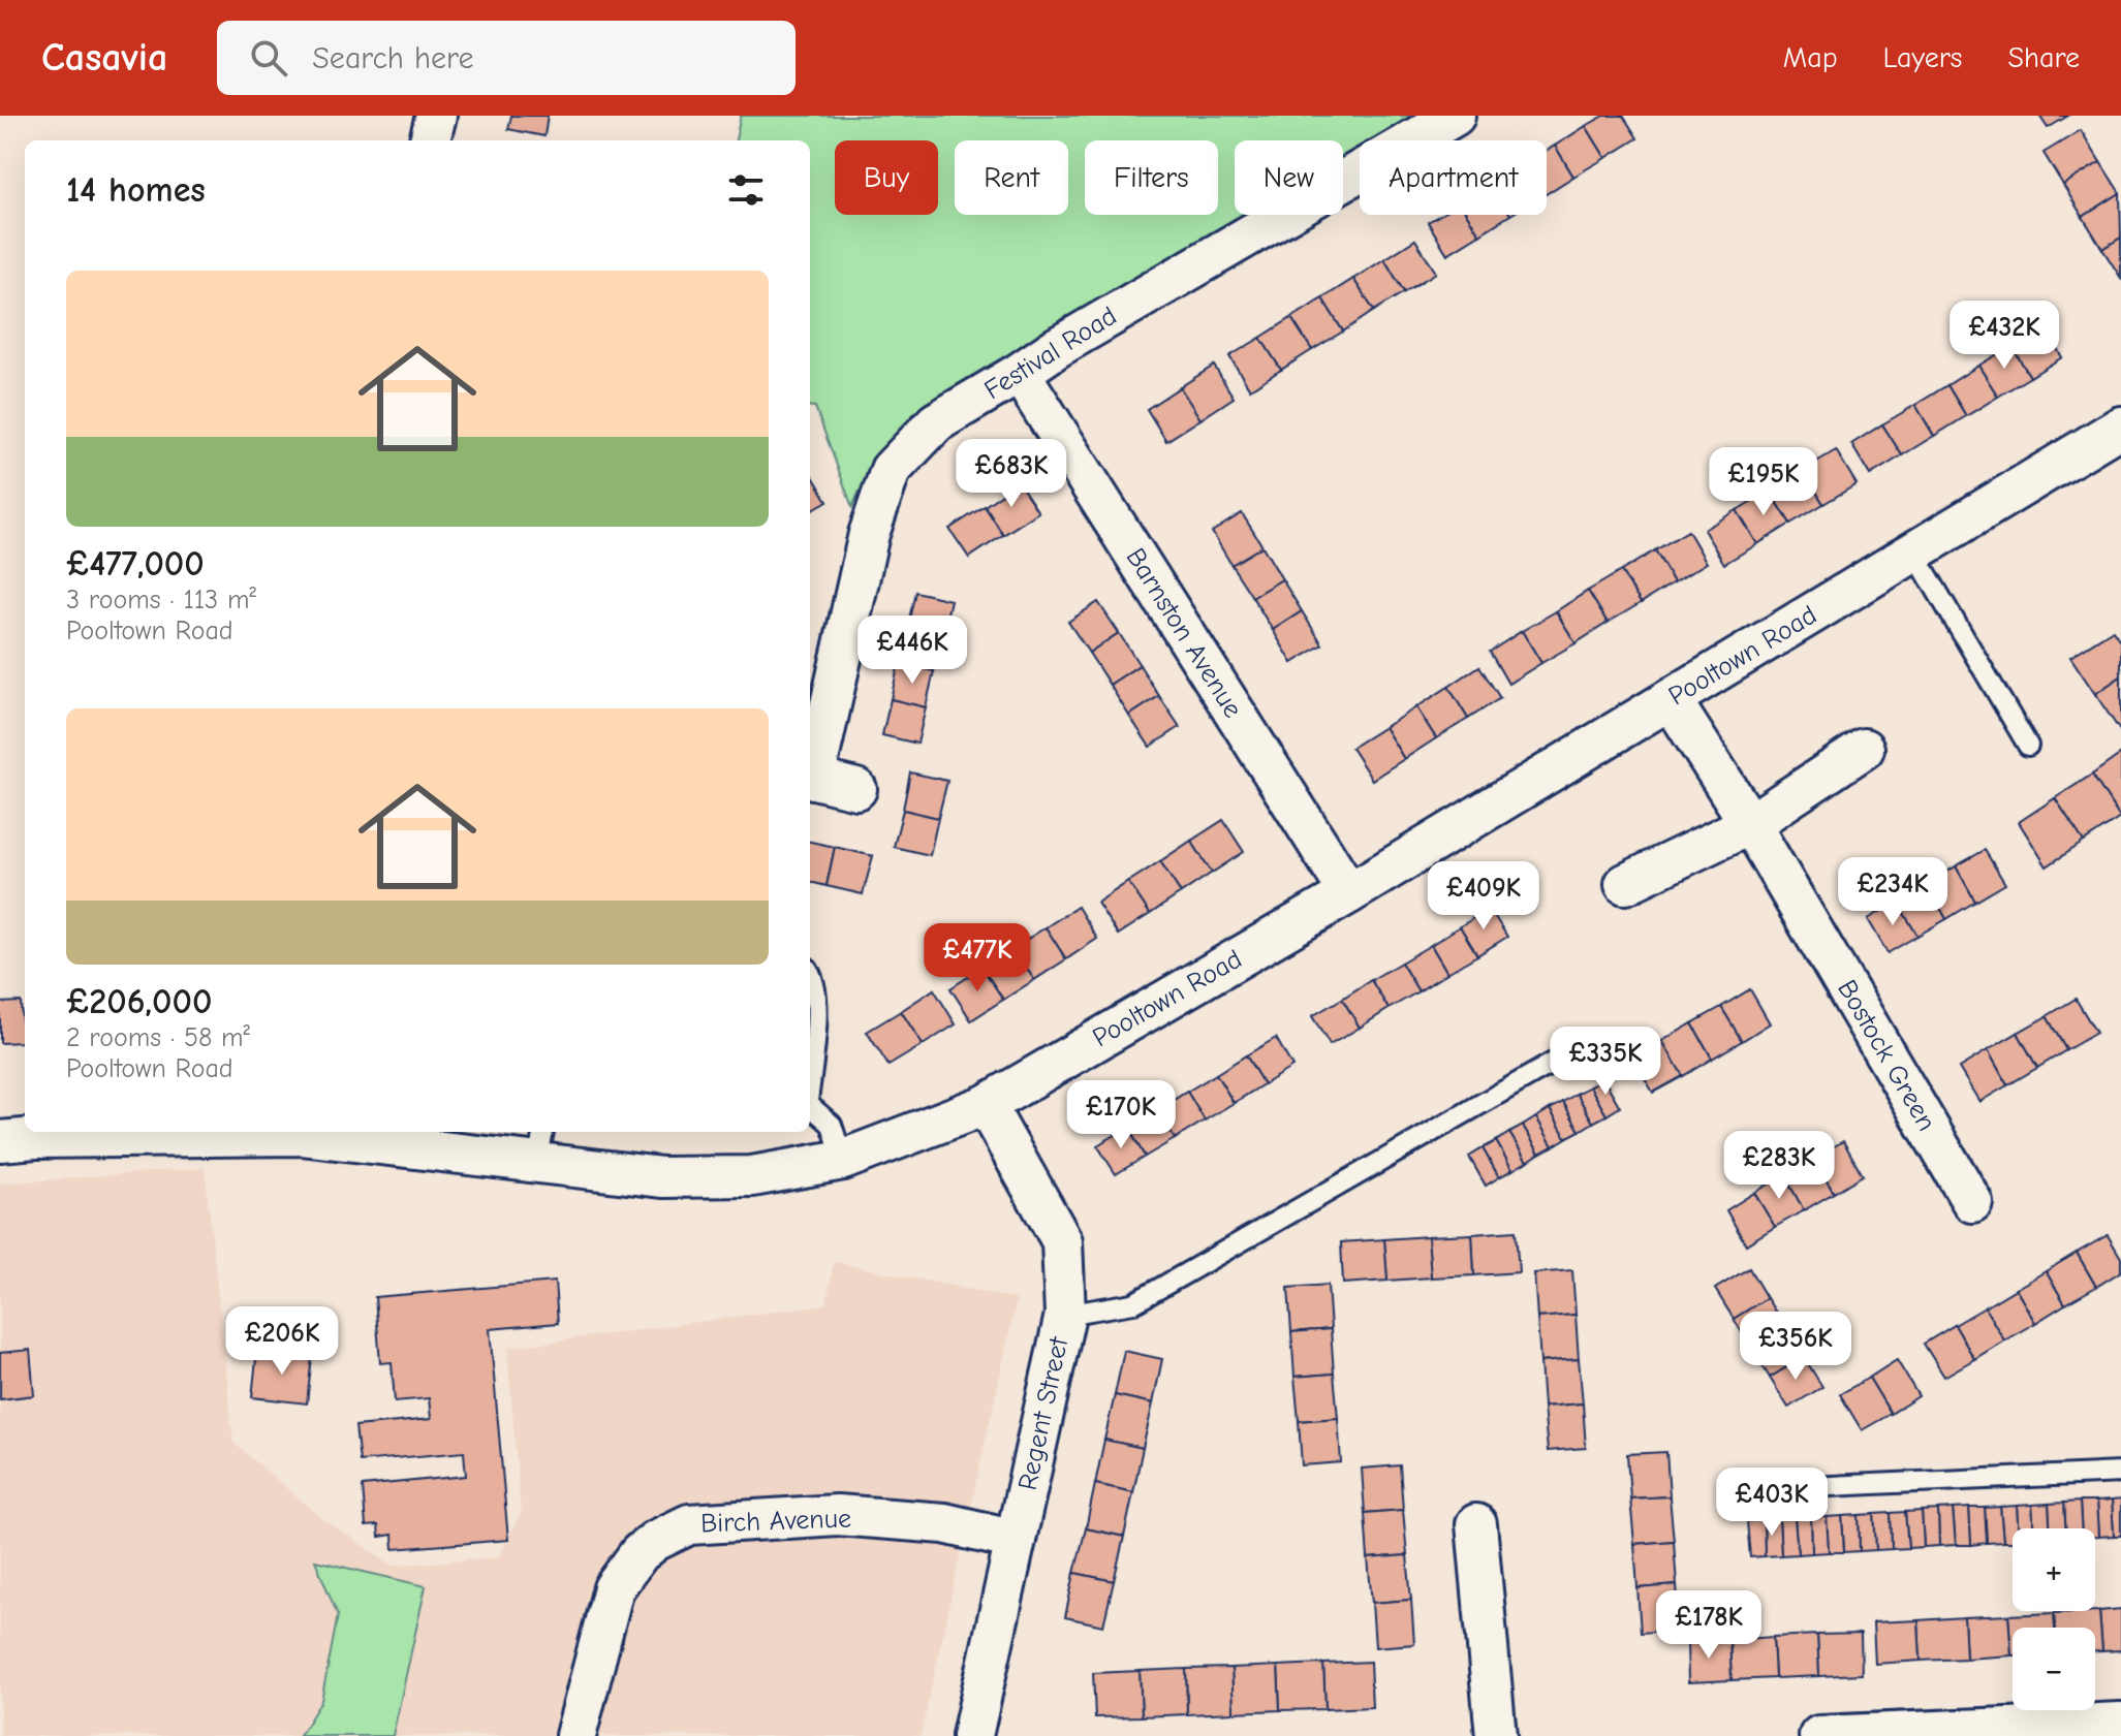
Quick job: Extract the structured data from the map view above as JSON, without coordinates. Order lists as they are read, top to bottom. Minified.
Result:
{"streets":{"street":["Festival Road","Barnston Avenue","Pooltown Road","Bostock Green","Regent Street","Birch Avenue"]},"crossings":[["Festival Road","Barnston Avenue"],["Barnston Avenue","Pooltown Road"],["Pooltown Road","Bostock Green"],["Pooltown Road","Regent Street"],["Regent Street","Birch Avenue"]],"page":{"header":"Casavia","search":"Search here","nav":["Map","Layers","Share"],"chip":["Buy","Rent","Filters","New","Apartment"],"heading":"14 homes","list":[{"name":"£477,000","note":"3 rooms · 113 m² · Pooltown Road"},{"name":"£206,000","note":"2 rooms · 58 m² · Pooltown Road"}],"price":["£432K","£683K","£195K","£446K","£234K","£409K","£477K","£335K","£170K","£283K","£206K","£356K","£403K","£178K"],"map_buttons":["+","−"]}}
